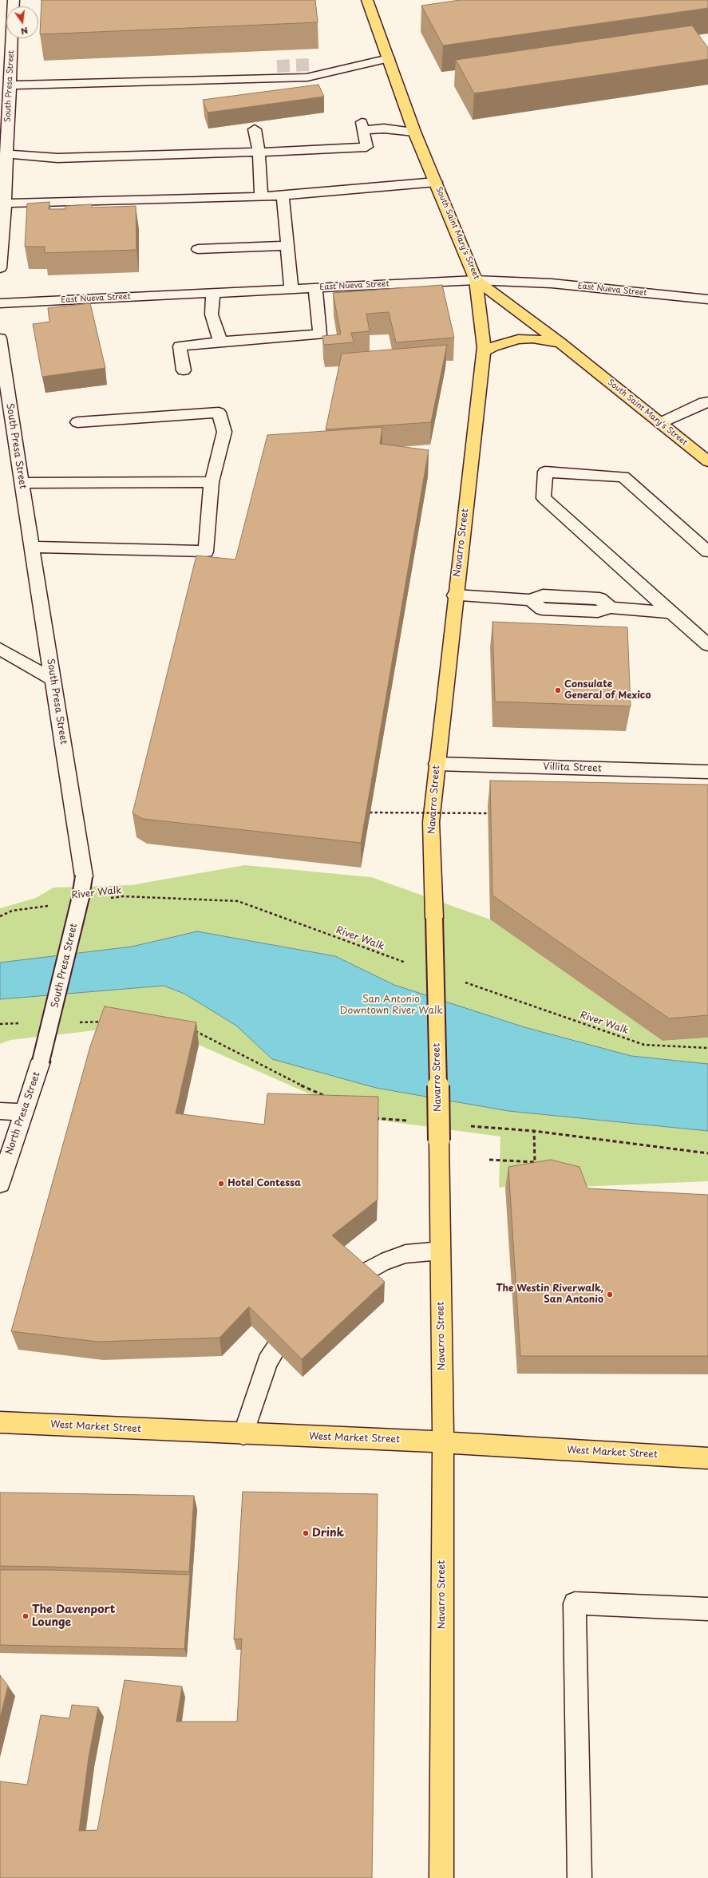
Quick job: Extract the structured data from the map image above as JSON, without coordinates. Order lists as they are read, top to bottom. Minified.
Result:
{"streets":{"main road":["South Saint Mary's Street","Navarro Street","West Market Street"],"street":["South Presa Street","East Nueva Street","Villita Street","North Presa Street"],"path":["River Walk"]},"crossings":[["South Presa Street","North Presa Street"],["South Saint Mary's Street","East Nueva Street"],["South Saint Mary's Street","Navarro Street"],["East Nueva Street","Navarro Street"],["Navarro Street","Villita Street"],["Navarro Street","West Market Street"]],"parks":["San Antonio Downtown River Walk"],"places":["Consulate General of Mexico","Hotel Contessa","The Westin Riverwalk, San Antonio","Drink","The Davenport Lounge"],"north":"bottom"}
